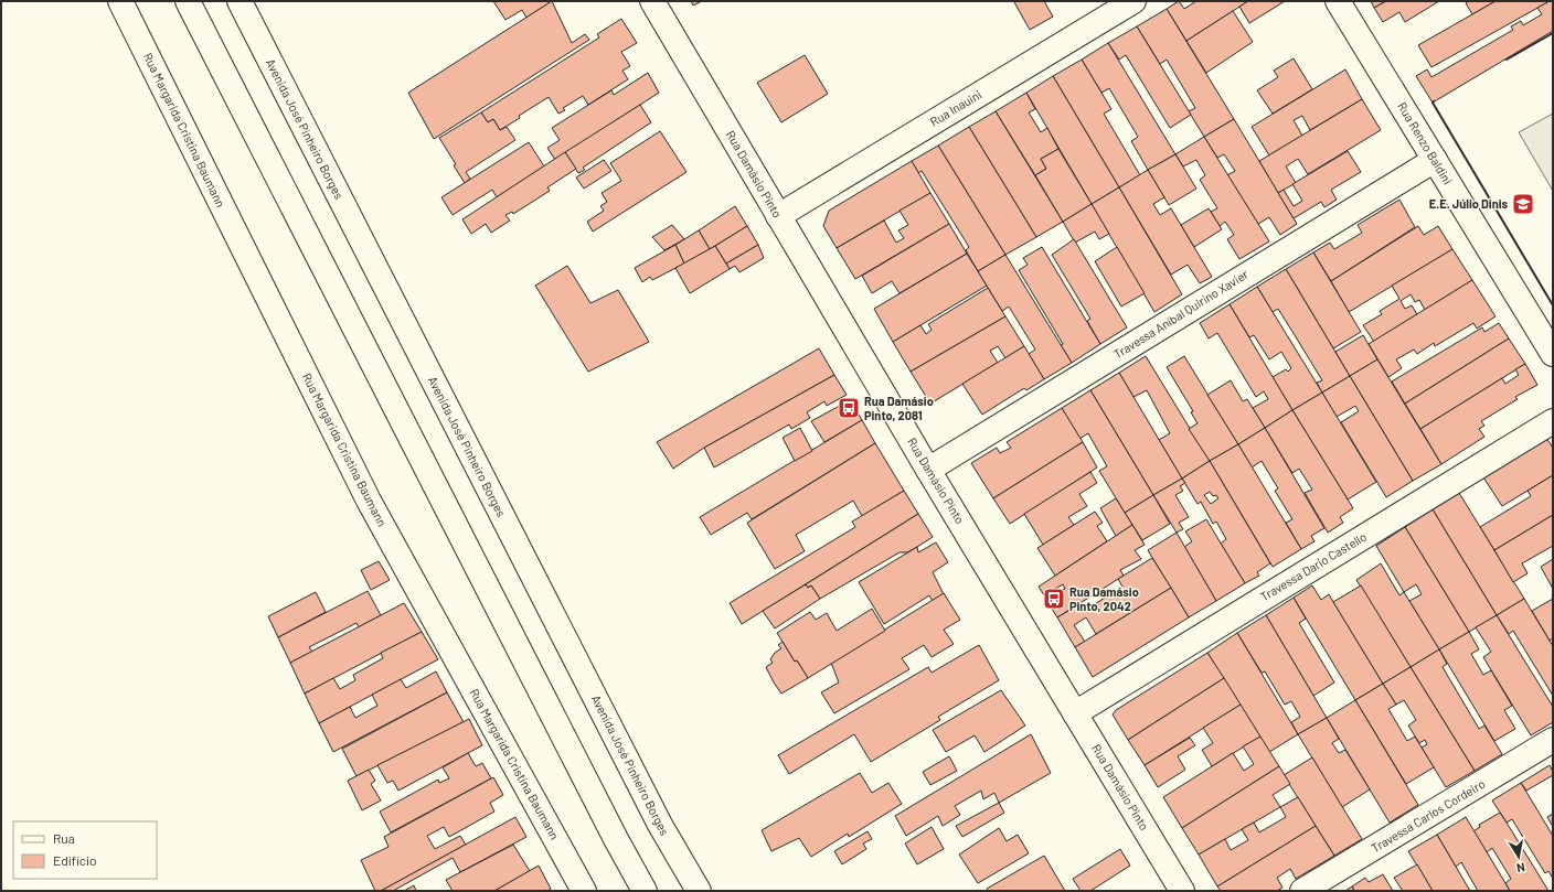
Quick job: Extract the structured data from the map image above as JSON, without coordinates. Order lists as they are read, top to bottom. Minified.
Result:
{"streets":{"street":["Rua Inauini","Avenida José Pinheiro Borges","Rua Margarida Cristina Baumann","Rua Renzo Baldini","Rua Damásio Pinto","Travessa Aníbal Quirino Xavier","Travessa Dario Castello","Travessa Carlos Cordeiro"]},"crossings":[["Rua Inauini","Rua Damásio Pinto"],["Rua Renzo Baldini","Travessa Aníbal Quirino Xavier"],["Rua Damásio Pinto","Travessa Aníbal Quirino Xavier"],["Rua Damásio Pinto","Travessa Dario Castello"]],"places":{"school or university":["E.E. Júlio Dinis"],"bus stop":["Rua Damásio Pinto, 2081","Rua Damásio Pinto, 2042"]},"legend":["Rua","Edifício"],"north":"bottom"}
